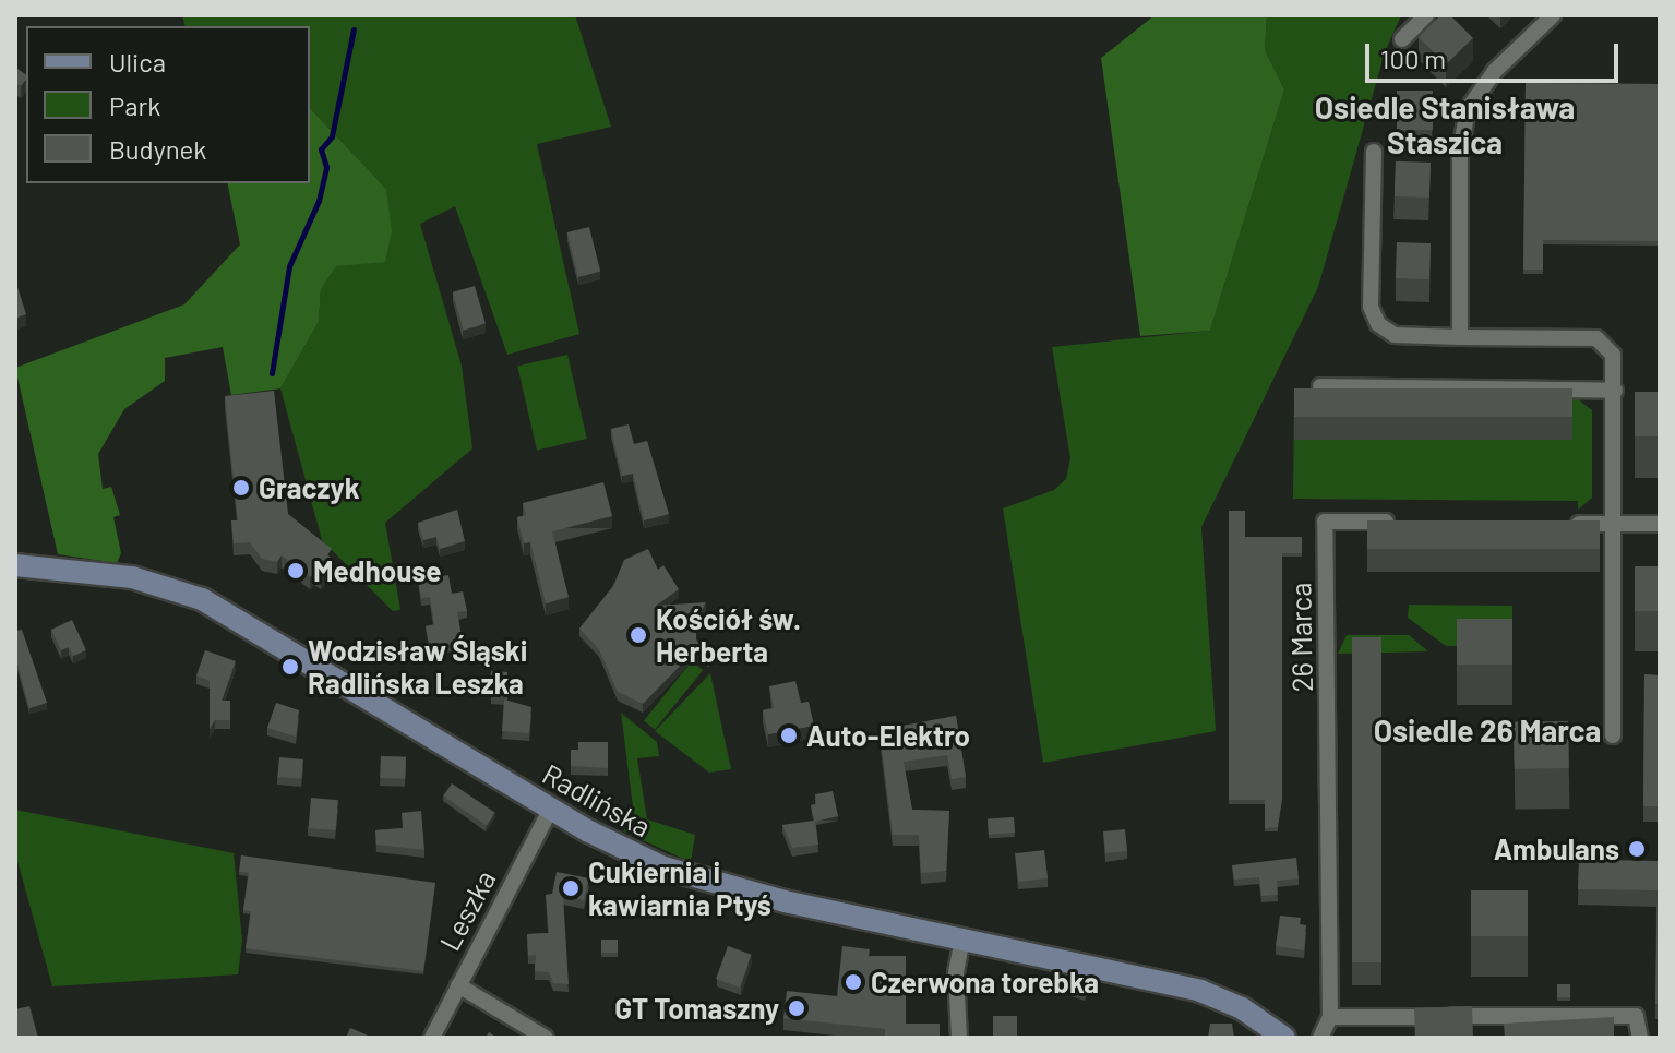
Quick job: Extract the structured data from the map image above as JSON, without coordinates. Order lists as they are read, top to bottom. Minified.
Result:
{"streets":{"street":["26 Marca","Radlińska","Leszka"]},"crossings":[["Radlińska","Leszka"]],"districts":["Osiedle Stanisława Staszica","Osiedle 26 Marca"],"places":["Graczyk","Medhouse","Kościół św. Herberta","Wodzisław Śląski Radlińska Leszka","Auto-Elektro","Ambulans","Cukiernia i kawiarnia Ptyś","Czerwona torebka","GT Tomaszny"],"legend":["Ulica","Park","Budynek"],"scale_bar":"100 m"}
